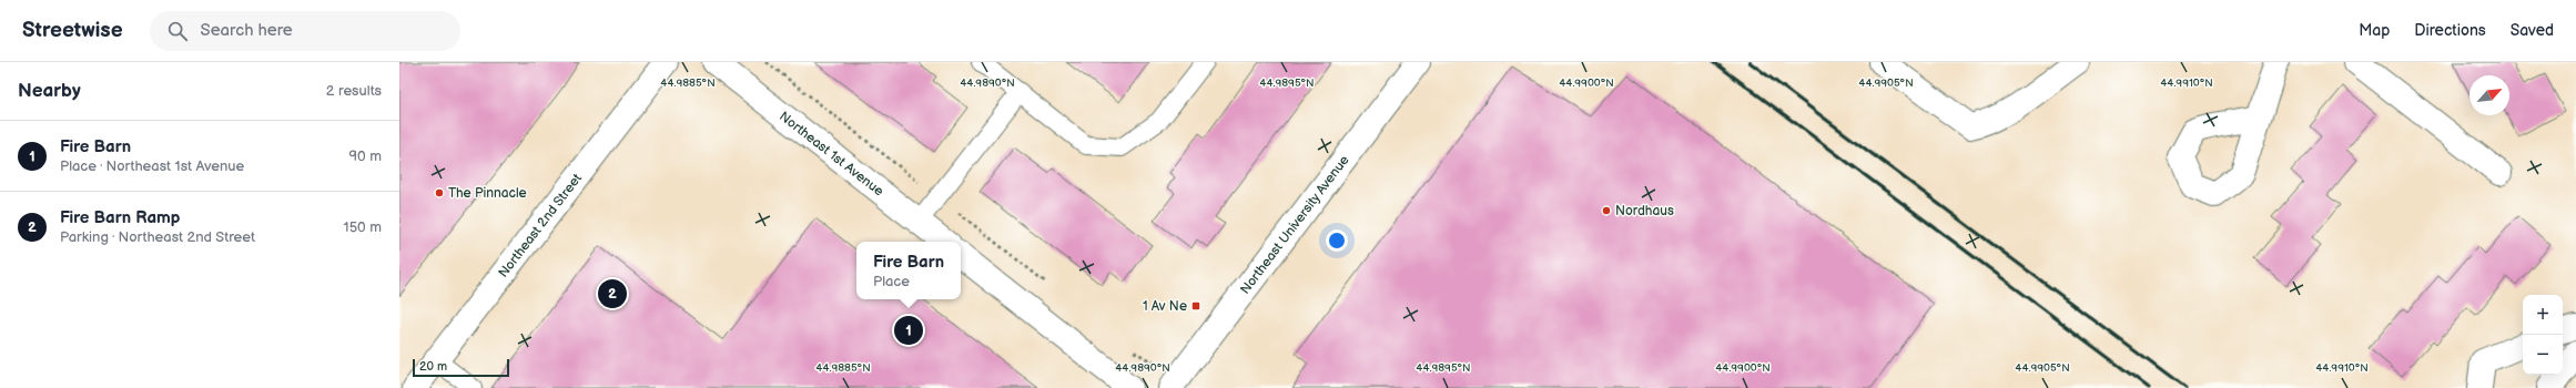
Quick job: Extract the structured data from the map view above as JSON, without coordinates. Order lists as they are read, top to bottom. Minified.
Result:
{"streets":{"street":["Northeast 1st Avenue","Northeast 2nd Street","Northeast University Avenue"]},"places":{"other":["The Pinnacle","Nordhaus"],"transit":["1 Av Ne"]},"scale_bar":"20 m","north":"top right","page":{"header":"Streetwise","search":"Search here","nav":["Map","Directions","Saved"],"heading":["Nearby","2 results"],"list":[{"mark":"1","name":"Fire Barn","note":"Place · Northeast 1st Avenue","value":"90 m"},{"mark":"2","name":"Fire Barn Ramp","note":"Parking · Northeast 2nd Street","value":"150 m"}],"popup":["Fire Barn","Place"],"pins":["2","1"],"map_buttons":["+","−"],"scale":"20 m"},"coordinates":["44.9885°N","44.9890°N","44.9895°N","44.9900°N","44.9905°N","44.9910°N"]}
